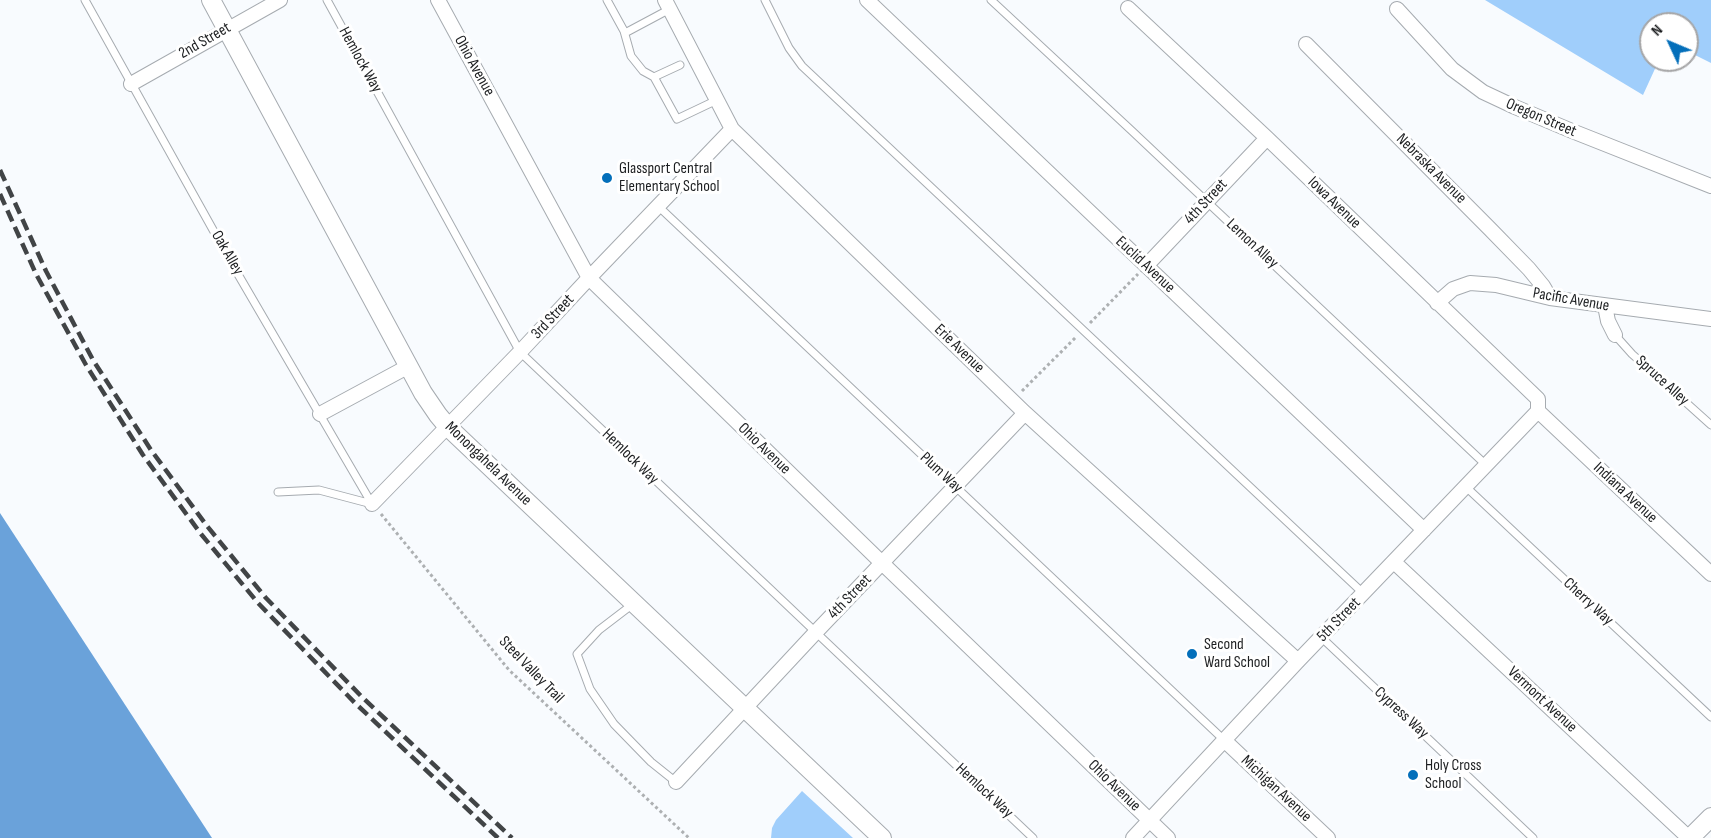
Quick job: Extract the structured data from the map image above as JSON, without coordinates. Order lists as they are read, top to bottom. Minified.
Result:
{"streets":{"main road":["Monongahela Avenue"],"street":["2nd Street","Ohio Avenue","Oregon Street","Nebraska Avenue","4th Street","Iowa Avenue","Euclid Avenue","Pacific Avenue","3rd Street","Erie Avenue","Indiana Avenue","5th Street","Vermont Avenue","Michigan Avenue"],"lane":["Hemlock Way","Lemon Alley","Oak Alley","Spruce Alley","Plum Way","Cherry Way","Cypress Way"],"path":["Steel Valley Trail"]},"crossings":[["2nd Street","Oak Alley"],["2nd Street","Monongahela Avenue"],["Hemlock Way","4th Street"],["Hemlock Way","3rd Street"],["Ohio Avenue","4th Street"],["Ohio Avenue","3rd Street"],["Ohio Avenue","5th Street"],["Nebraska Avenue","Pacific Avenue"],["4th Street","Iowa Avenue"],["4th Street","Lemon Alley"],["4th Street","Euclid Avenue"],["4th Street","Erie Avenue"],["4th Street","Monongahela Avenue"],["4th Street","Plum Way"],["Iowa Avenue","Pacific Avenue"],["Iowa Avenue","Indiana Avenue"],["Iowa Avenue","5th Street"],["Lemon Alley","5th Street"],["Oak Alley","3rd Street"],["Oak Alley","Steel Valley Trail"],["Euclid Avenue","5th Street"],["3rd Street","Erie Avenue"],["3rd Street","Monongahela Avenue"],["3rd Street","Plum Way"],["3rd Street","Steel Valley Trail"],["Erie Avenue","5th Street"],["Plum Way","5th Street"],["Plum Way","Michigan Avenue"],["Indiana Avenue","5th Street"],["Cherry Way","5th Street"],["5th Street","Vermont Avenue"],["5th Street","Cypress Way"],["5th Street","Michigan Avenue"]],"places":["Glassport Central Elementary School","Second Ward School","Holy Cross School"],"north":"top left"}
